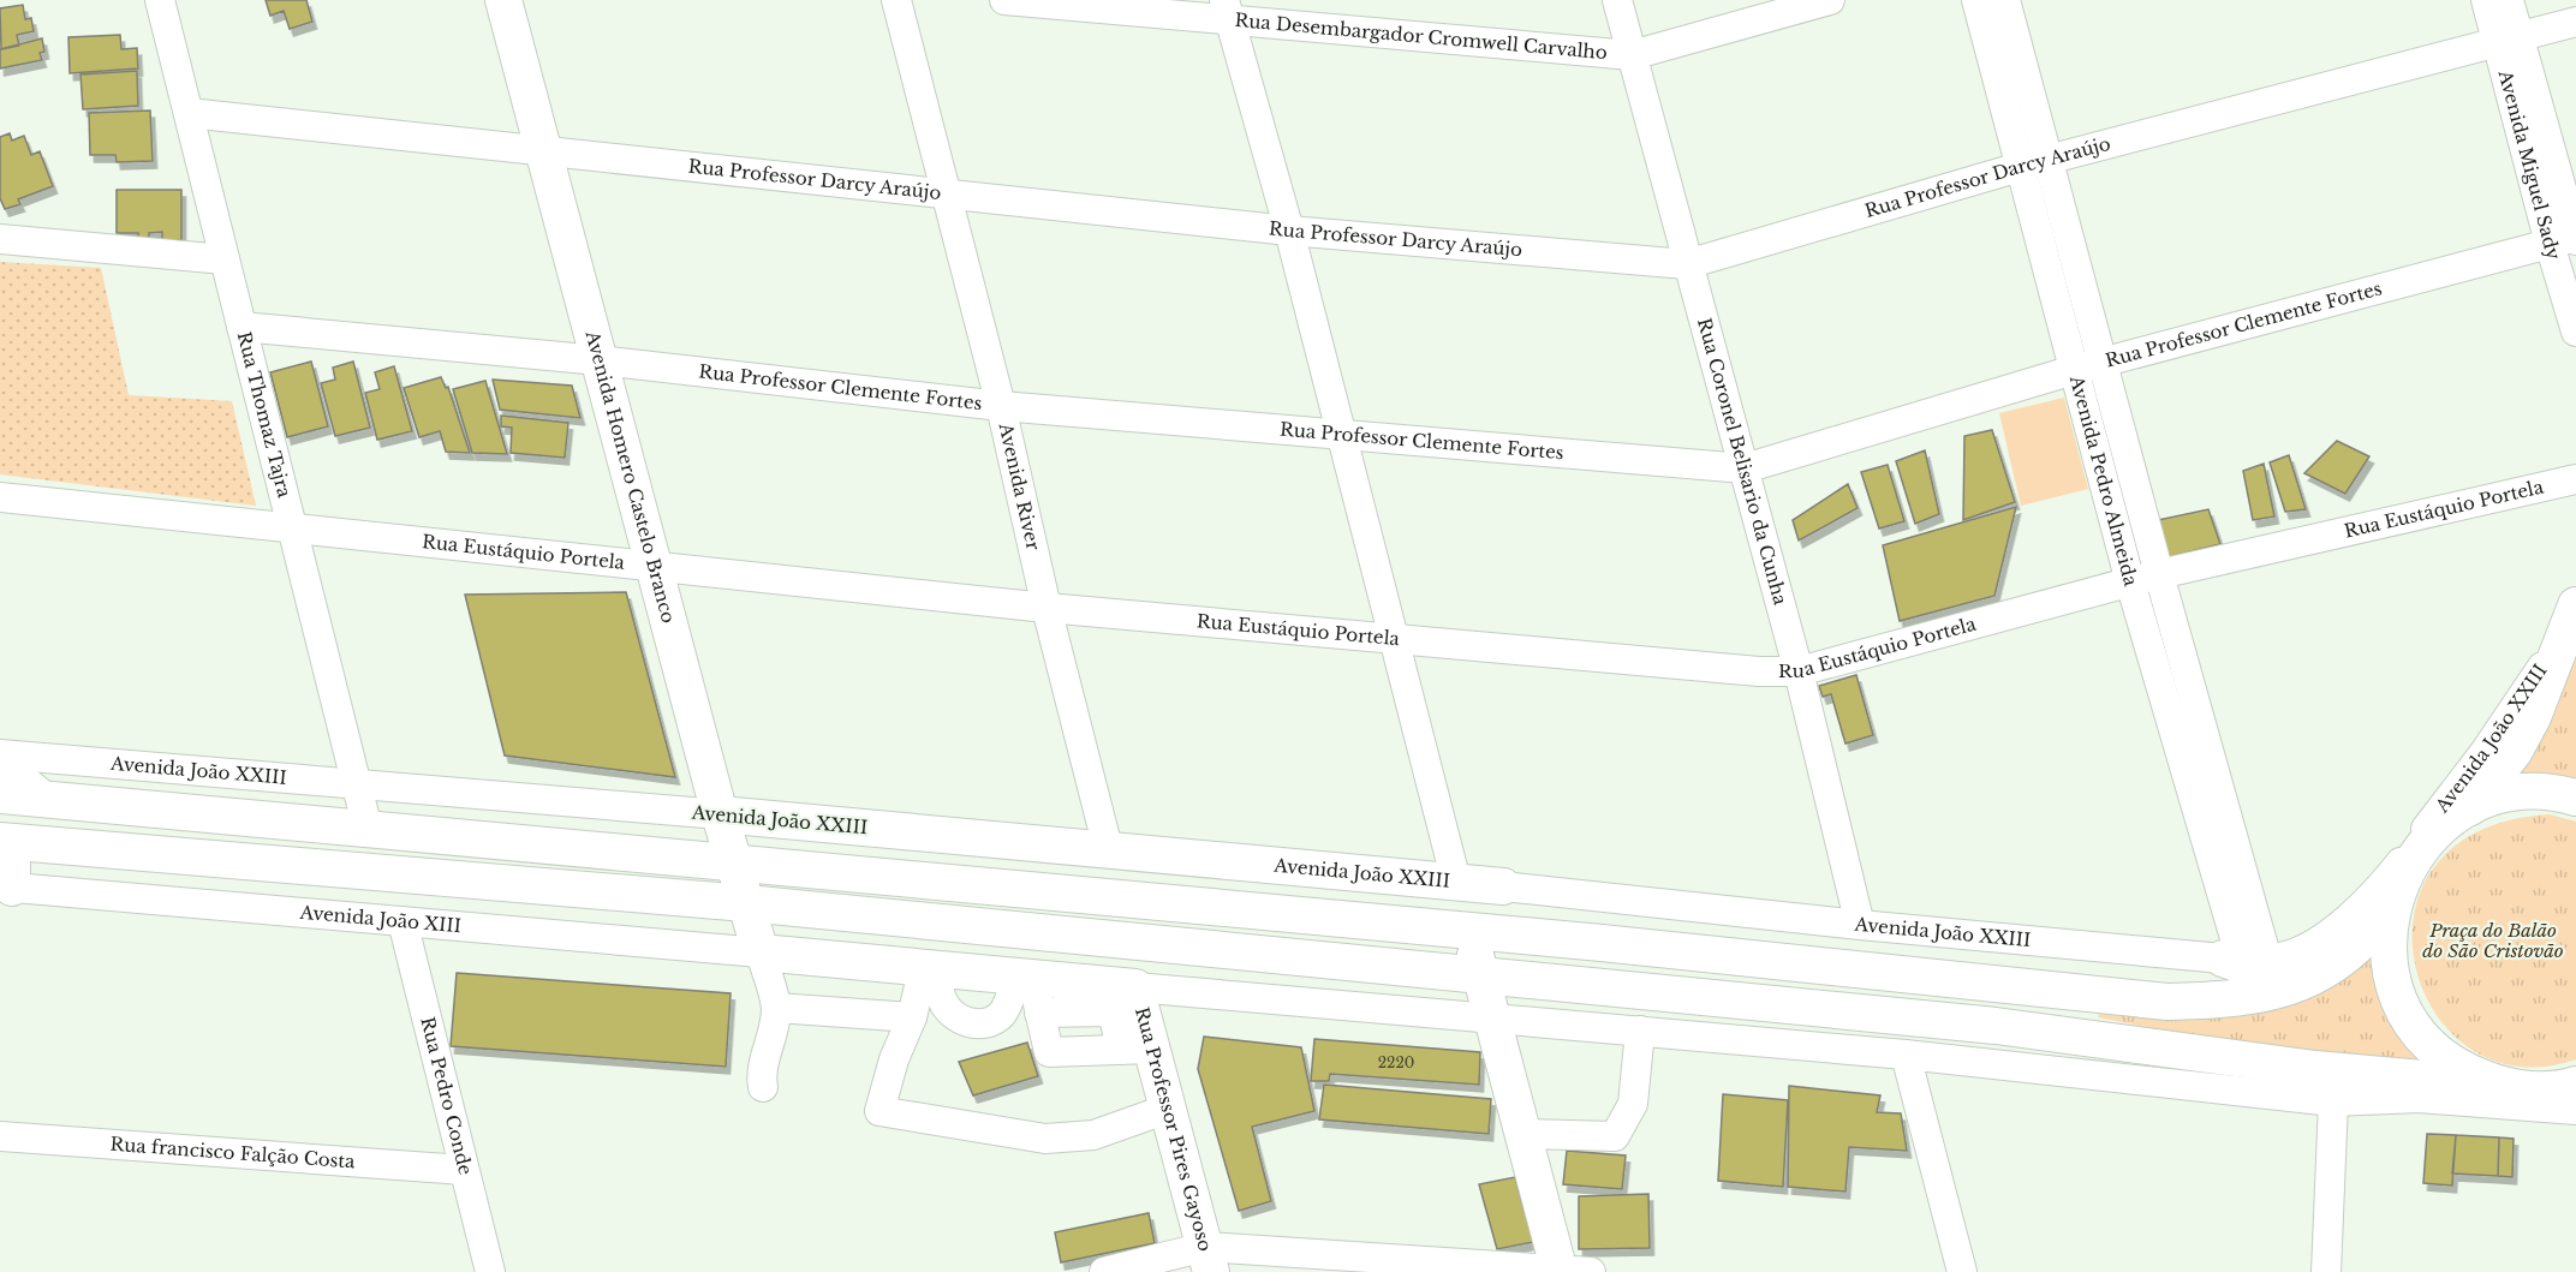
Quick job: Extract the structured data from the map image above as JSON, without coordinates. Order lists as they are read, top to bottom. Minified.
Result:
{"streets":{"main road":["Avenida Homero Castelo Branco","Avenida João XXIII","Rua Professor Pires Gayoso"],"street":["Rua Desembargador Cromwell Carvalho","Avenida Miguel Sady","Rua Professor Darcy Araújo","Rua Professor Clemente Fortes","Rua Thomaz Tajra","Rua Coronel Belisario da Cunha","Avenida Pedro Almeida","Avenida River","Rua Eustáquio Portela","Avenida João XIII","Rua Pedro Conde","Rua francisco Falção Costa"]},"crossings":[["Rua Desembargador Cromwell Carvalho","Rua Coronel Belisario da Cunha"],["Avenida Miguel Sady","Rua Professor Darcy Araújo"],["Avenida Miguel Sady","Rua Professor Clemente Fortes"],["Rua Professor Darcy Araújo","Rua Thomaz Tajra"],["Rua Professor Darcy Araújo","Rua Coronel Belisario da Cunha"],["Rua Professor Darcy Araújo","Avenida Homero Castelo Branco"],["Rua Professor Darcy Araújo","Avenida Pedro Almeida"],["Rua Professor Darcy Araújo","Avenida River"],["Rua Professor Clemente Fortes","Rua Thomaz Tajra"],["Rua Professor Clemente Fortes","Rua Coronel Belisario da Cunha"],["Rua Professor Clemente Fortes","Avenida Homero Castelo Branco"],["Rua Professor Clemente Fortes","Avenida Pedro Almeida"],["Rua Professor Clemente Fortes","Avenida River"],["Rua Thomaz Tajra","Rua Eustáquio Portela"],["Rua Thomaz Tajra","Avenida João XXIII"],["Rua Coronel Belisario da Cunha","Rua Eustáquio Portela"],["Rua Coronel Belisario da Cunha","Avenida João XXIII"],["Avenida Homero Castelo Branco","Rua Eustáquio Portela"],["Avenida Homero Castelo Branco","Avenida João XXIII"],["Avenida Homero Castelo Branco","Avenida João XIII"],["Avenida Pedro Almeida","Rua Eustáquio Portela"],["Avenida Pedro Almeida","Avenida João XXIII"],["Avenida River","Rua Eustáquio Portela"],["Avenida River","Avenida João XXIII"],["Avenida João XIII","Rua Pedro Conde"],["Rua Pedro Conde","Rua francisco Falção Costa"]],"parks":["Praça do Balão do São Cristovão"],"house_numbers":["2220"]}
